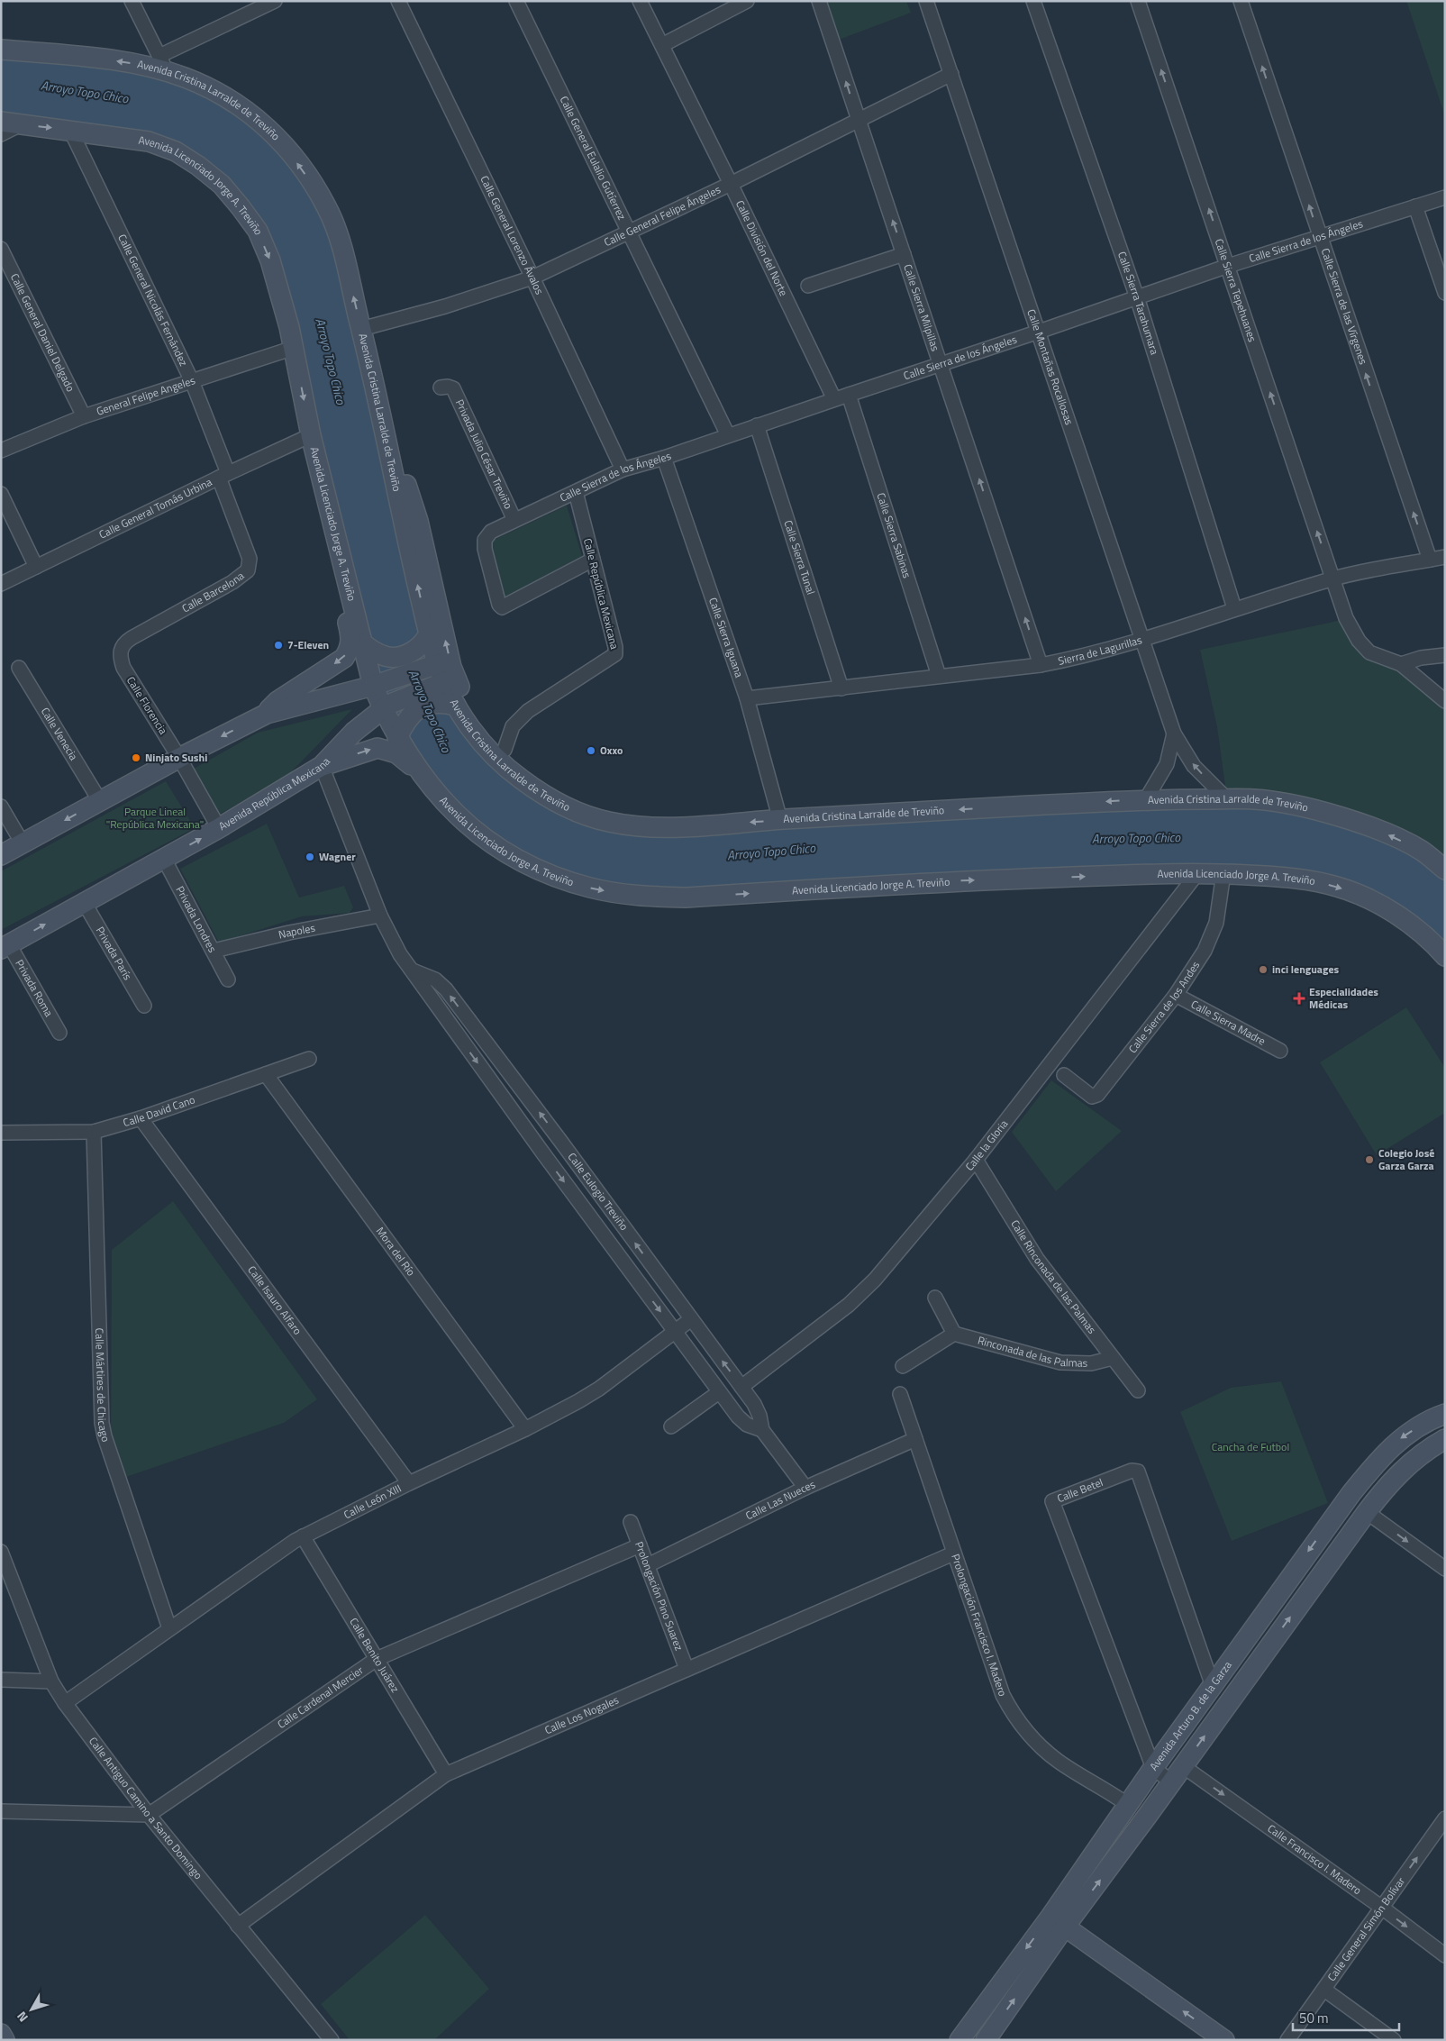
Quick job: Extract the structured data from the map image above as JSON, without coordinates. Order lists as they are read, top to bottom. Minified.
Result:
{"streets":{"main road":["Avenida Cristina Larralde de Treviño","Avenida Licenciado Jorge A. Treviño","Avenida República Mexicana","Avenida Arturo B. de la Garza"],"street":["Calle General Eulalio Gutíerrez","Calle General Felipe Ángeles","Calle General Lorenzo Ávalos","Calle Sierra de los Ángeles","Calle División del Norte","Calle Sierra Tepehuanes","Calle General Nicolás Fernández","Calle Sierra Tarahumara","Calle Sierra de las Vírgenes","Calle Sierra Milpillas","Calle General Daniel Delgado","Calle Montañas Rocallosas","General Felipe Angeles","Privada Julio César Treviño","Calle General Tomás Urbina","Calle Sierra Sabinas","Calle Sierra Tunal","Calle Barcelona","Calle República Mexicana","Calle Sierra Iguana","Sierra de Lagurillas","Calle Florencia","Calle Venecia","Privada Londres","Napoles","Privada París","Privada Roma","Calle Sierra de los Andes","Calle Sierra Madre","Calle David Cano","Calle la Gloria","Calle Eulogio Treviño","Mora del Río","Calle Rinconada de las Palmas","Calle Isauro Alfaro","Rinconada de las Palmas","Calle Mártires de Chicago","Calle Betel","Calle Las Nueces","Calle León XIII","Prolongación Pino Suarez","Prolongación Francisco I. Madero","Calle Benito Juárez","Calle Cardenal Mercier","Calle Los Nogales","Calle Antiguo Camino a Santo Domingo","Calle Francisco I. Madero","Calle General Simón Bolívar"]},"crossings":[["Avenida Cristina Larralde de Treviño","Calle General Felipe Ángeles"],["Avenida Cristina Larralde de Treviño","Calle Montañas Rocallosas"],["Avenida Cristina Larralde de Treviño","Calle Sierra Iguana"],["Avenida Cristina Larralde de Treviño","Avenida República Mexicana"],["Calle General Eulalio Gutíerrez","Calle General Felipe Ángeles"],["Calle General Eulalio Gutíerrez","Calle Sierra de los Ángeles"],["Avenida Licenciado Jorge A. Treviño","Calle General Nicolás Fernández"],["Avenida Licenciado Jorge A. Treviño","General Felipe Angeles"],["Avenida Licenciado Jorge A. Treviño","Calle General Tomás Urbina"],["Avenida Licenciado Jorge A. Treviño","Avenida República Mexicana"],["Avenida Licenciado Jorge A. Treviño","Calle Sierra de los Andes"],["Avenida Licenciado Jorge A. Treviño","Calle la Gloria"],["Calle General Felipe Ángeles","Calle General Lorenzo Ávalos"],["Calle General Felipe Ángeles","Calle División del Norte"],["Calle General Felipe Ángeles","Calle Sierra Milpillas"],["Calle General Felipe Ángeles","Calle Montañas Rocallosas"],["Calle General Lorenzo Ávalos","Calle Sierra de los Ángeles"],["Calle Sierra de los Ángeles","Calle División del Norte"],["Calle Sierra de los Ángeles","Calle Sierra Tepehuanes"],["Calle Sierra de los Ángeles","Calle Sierra Tarahumara"],["Calle Sierra de los Ángeles","Calle Sierra de las Vírgenes"],["Calle Sierra de los Ángeles","Calle Sierra Milpillas"],["Calle Sierra de los Ángeles","Calle Montañas Rocallosas"],["Calle Sierra de los Ángeles","Privada Julio César Treviño"],["Calle Sierra de los Ángeles","Calle Sierra Sabinas"],["Calle Sierra de los Ángeles","Calle Sierra Tunal"],["Calle Sierra de los Ángeles","Calle República Mexicana"],["Calle Sierra de los Ángeles","Calle Sierra Iguana"],["Calle Sierra Tepehuanes","Sierra de Lagurillas"],["Calle General Nicolás Fernández","General Felipe Angeles"],["Calle General Nicolás Fernández","Calle General Tomás Urbina"],["Calle General Nicolás Fernández","Calle Barcelona"],["Calle Sierra Tarahumara","Sierra de Lagurillas"],["Calle Sierra de las Vírgenes","Sierra de Lagurillas"],["Calle Sierra Milpillas","Sierra de Lagurillas"],["Calle General Daniel Delgado","General Felipe Angeles"],["Calle Montañas Rocallosas","Sierra de Lagurillas"],["Calle General Tomás Urbina","Calle Barcelona"],["Calle Sierra Sabinas","Sierra de Lagurillas"],["Calle Sierra Tunal","Sierra de Lagurillas"],["Calle Barcelona","Calle Florencia"],["Calle Sierra Iguana","Sierra de Lagurillas"],["Calle Florencia","Avenida República Mexicana"],["Avenida República Mexicana","Privada Londres"],["Avenida República Mexicana","Privada París"],["Avenida República Mexicana","Privada Roma"],["Avenida República Mexicana","Calle Eulogio Treviño"],["Privada Londres","Napoles"],["Napoles","Calle Eulogio Treviño"],["Calle Sierra de los Andes","Calle Sierra Madre"],["Calle David Cano","Mora del Río"],["Calle David Cano","Calle Isauro Alfaro"],["Calle David Cano","Calle Mártires de Chicago"],["Calle la Gloria","Calle Eulogio Treviño"],["Calle la Gloria","Calle Rinconada de las Palmas"],["Calle Eulogio Treviño","Calle Las Nueces"],["Calle Eulogio Treviño","Calle León XIII"],["Mora del Río","Calle León XIII"],["Calle Rinconada de las Palmas","Rinconada de las Palmas"],["Calle Isauro Alfaro","Calle León XIII"],["Calle Mártires de Chicago","Calle León XIII"],["Calle Betel","Avenida Arturo B. de la Garza"],["Calle Las Nueces","Prolongación Pino Suarez"],["Calle Las Nueces","Prolongación Francisco I. Madero"],["Calle León XIII","Calle Benito Juárez"],["Calle León XIII","Calle Antiguo Camino a Santo Domingo"],["Prolongación Pino Suarez","Calle Cardenal Mercier"],["Prolongación Pino Suarez","Calle Los Nogales"],["Prolongación Francisco I. Madero","Calle Los Nogales"],["Prolongación Francisco I. Madero","Avenida Arturo B. de la Garza"],["Calle Benito Juárez","Calle Cardenal Mercier"],["Calle Benito Juárez","Calle Los Nogales"],["Calle Cardenal Mercier","Calle Antiguo Camino a Santo Domingo"],["Calle Los Nogales","Calle Antiguo Camino a Santo Domingo"],["Avenida Arturo B. de la Garza","Calle Francisco I. Madero"],["Calle Francisco I. Madero","Calle General Simón Bolívar"]],"one_way":["Avenida Cristina Larralde de Treviño","Avenida Licenciado Jorge A. Treviño","Calle Sierra Tepehuanes","Calle Sierra de las Vírgenes","Calle Sierra Milpillas","Calle Francisco I. Madero","Calle General Simón Bolívar"],"water":["Arroyo Topo Chico"],"parks":["Parque Lineal \"República Mexicana\"","Cancha de Futbol"],"places":{"other":["7-Eleven","Oxxo","Ninjato Sushi","Wagner","inci lenguages","Colegio José Garza Garza"],"health":["Especialidades Médicas"]},"scale_bar":"50 m","north":"bottom left"}
